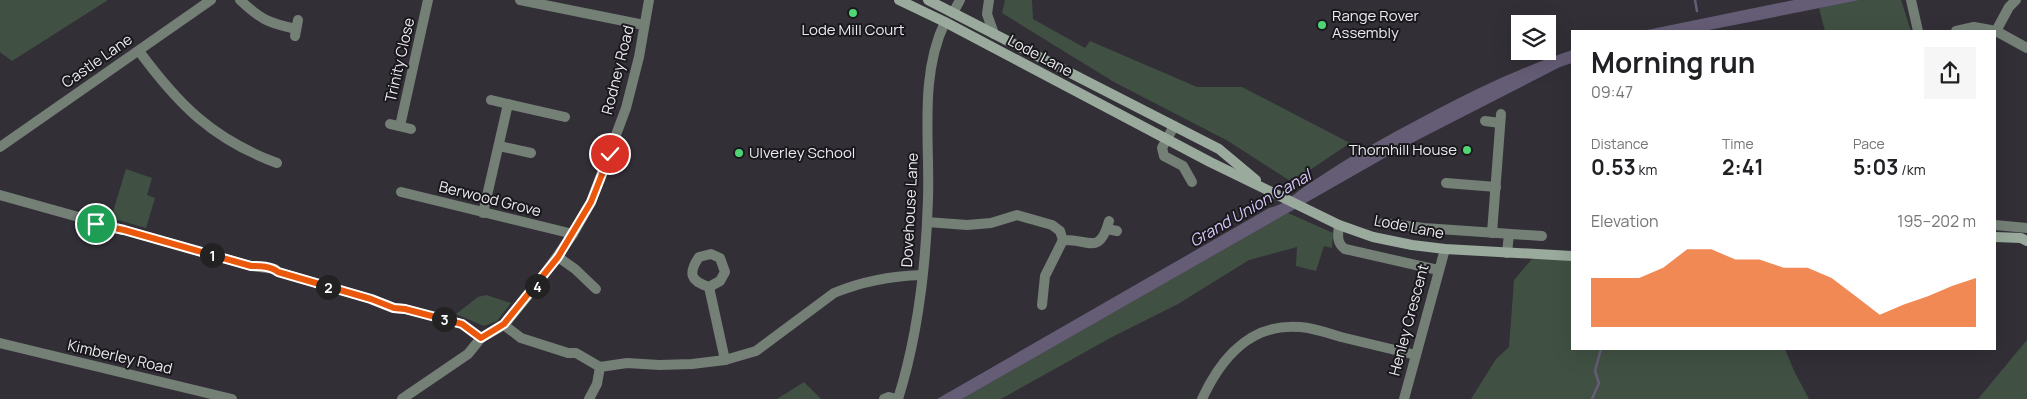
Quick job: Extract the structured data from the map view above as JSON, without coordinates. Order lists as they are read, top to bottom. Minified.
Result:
{"streets":{"main road":["Lode Lane"],"street":["Trinity Close","Castle Lane","Rodney Road","Berwood Grove","Dovehouse Lane","Henley Crescent","Kimberley Road"]},"crossings":[["Lode Lane","Dovehouse Lane"],["Lode Lane","Henley Crescent"],["Rodney Road","Berwood Grove"]],"water":["Grand Union Canal"],"places":["Lode Mill Court","Range Rover Assembly","Thornhill House","Ulverley School"],"page":{"heading":["Morning run","09:47"],"stats":[["Distance","0.53 km"],["Time","2:41"],["Pace","5:03 /km"]],"chart":["Elevation","195–202 m"],"pins":["1","4","2","3"]}}
